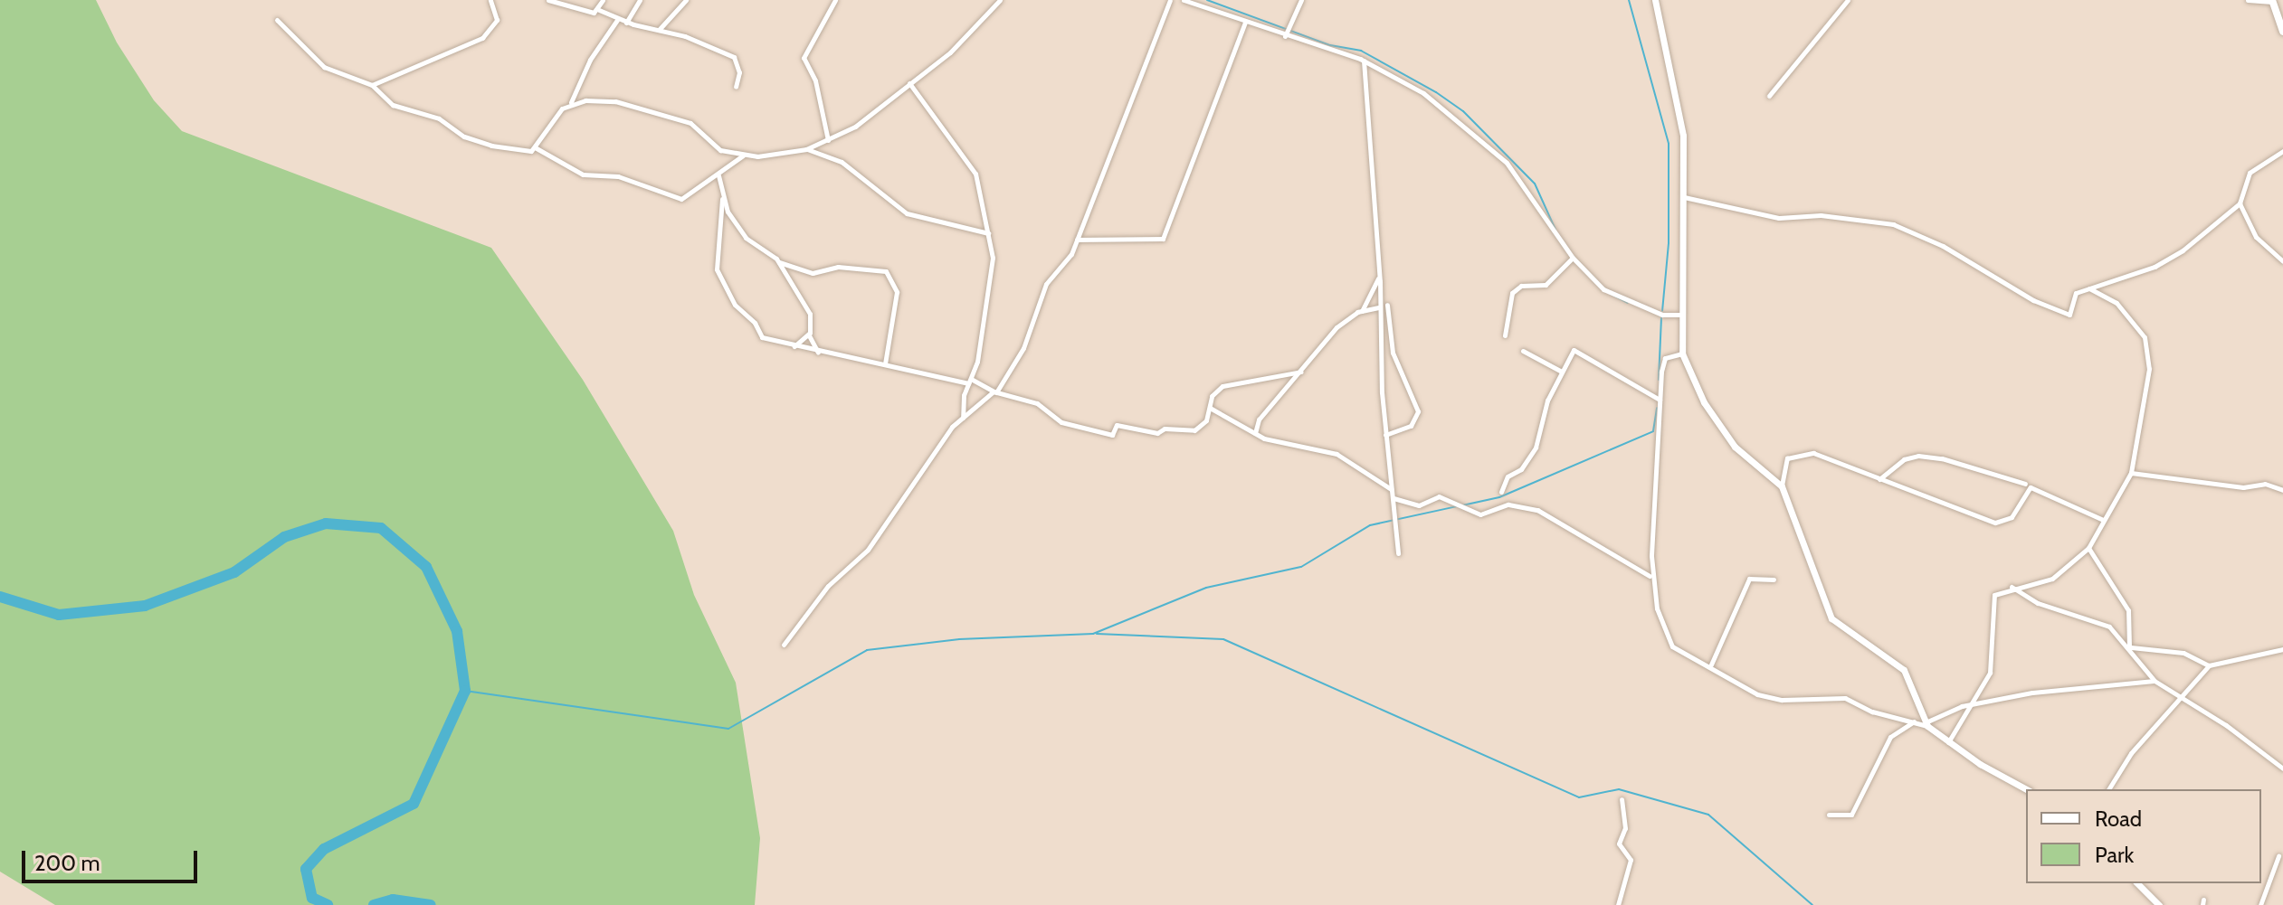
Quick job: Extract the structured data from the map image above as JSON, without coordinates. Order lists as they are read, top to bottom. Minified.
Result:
{"legend":["Road","Park"],"scale_bar":"200 m"}
